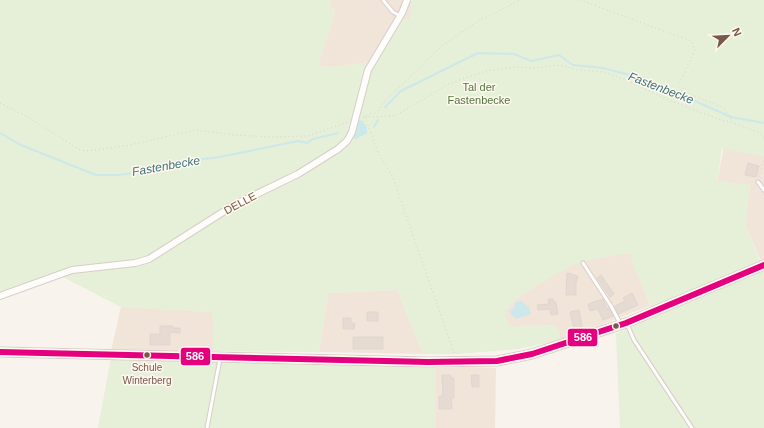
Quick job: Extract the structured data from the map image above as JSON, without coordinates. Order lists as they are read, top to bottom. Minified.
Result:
{"streets":{"street":["DELLE"]},"water":["Fastenbecke"],"parks":["Tal der Fastenbecke"],"places":["Schule Winterberg"],"lines":["transit line 586"],"north":"top right"}
